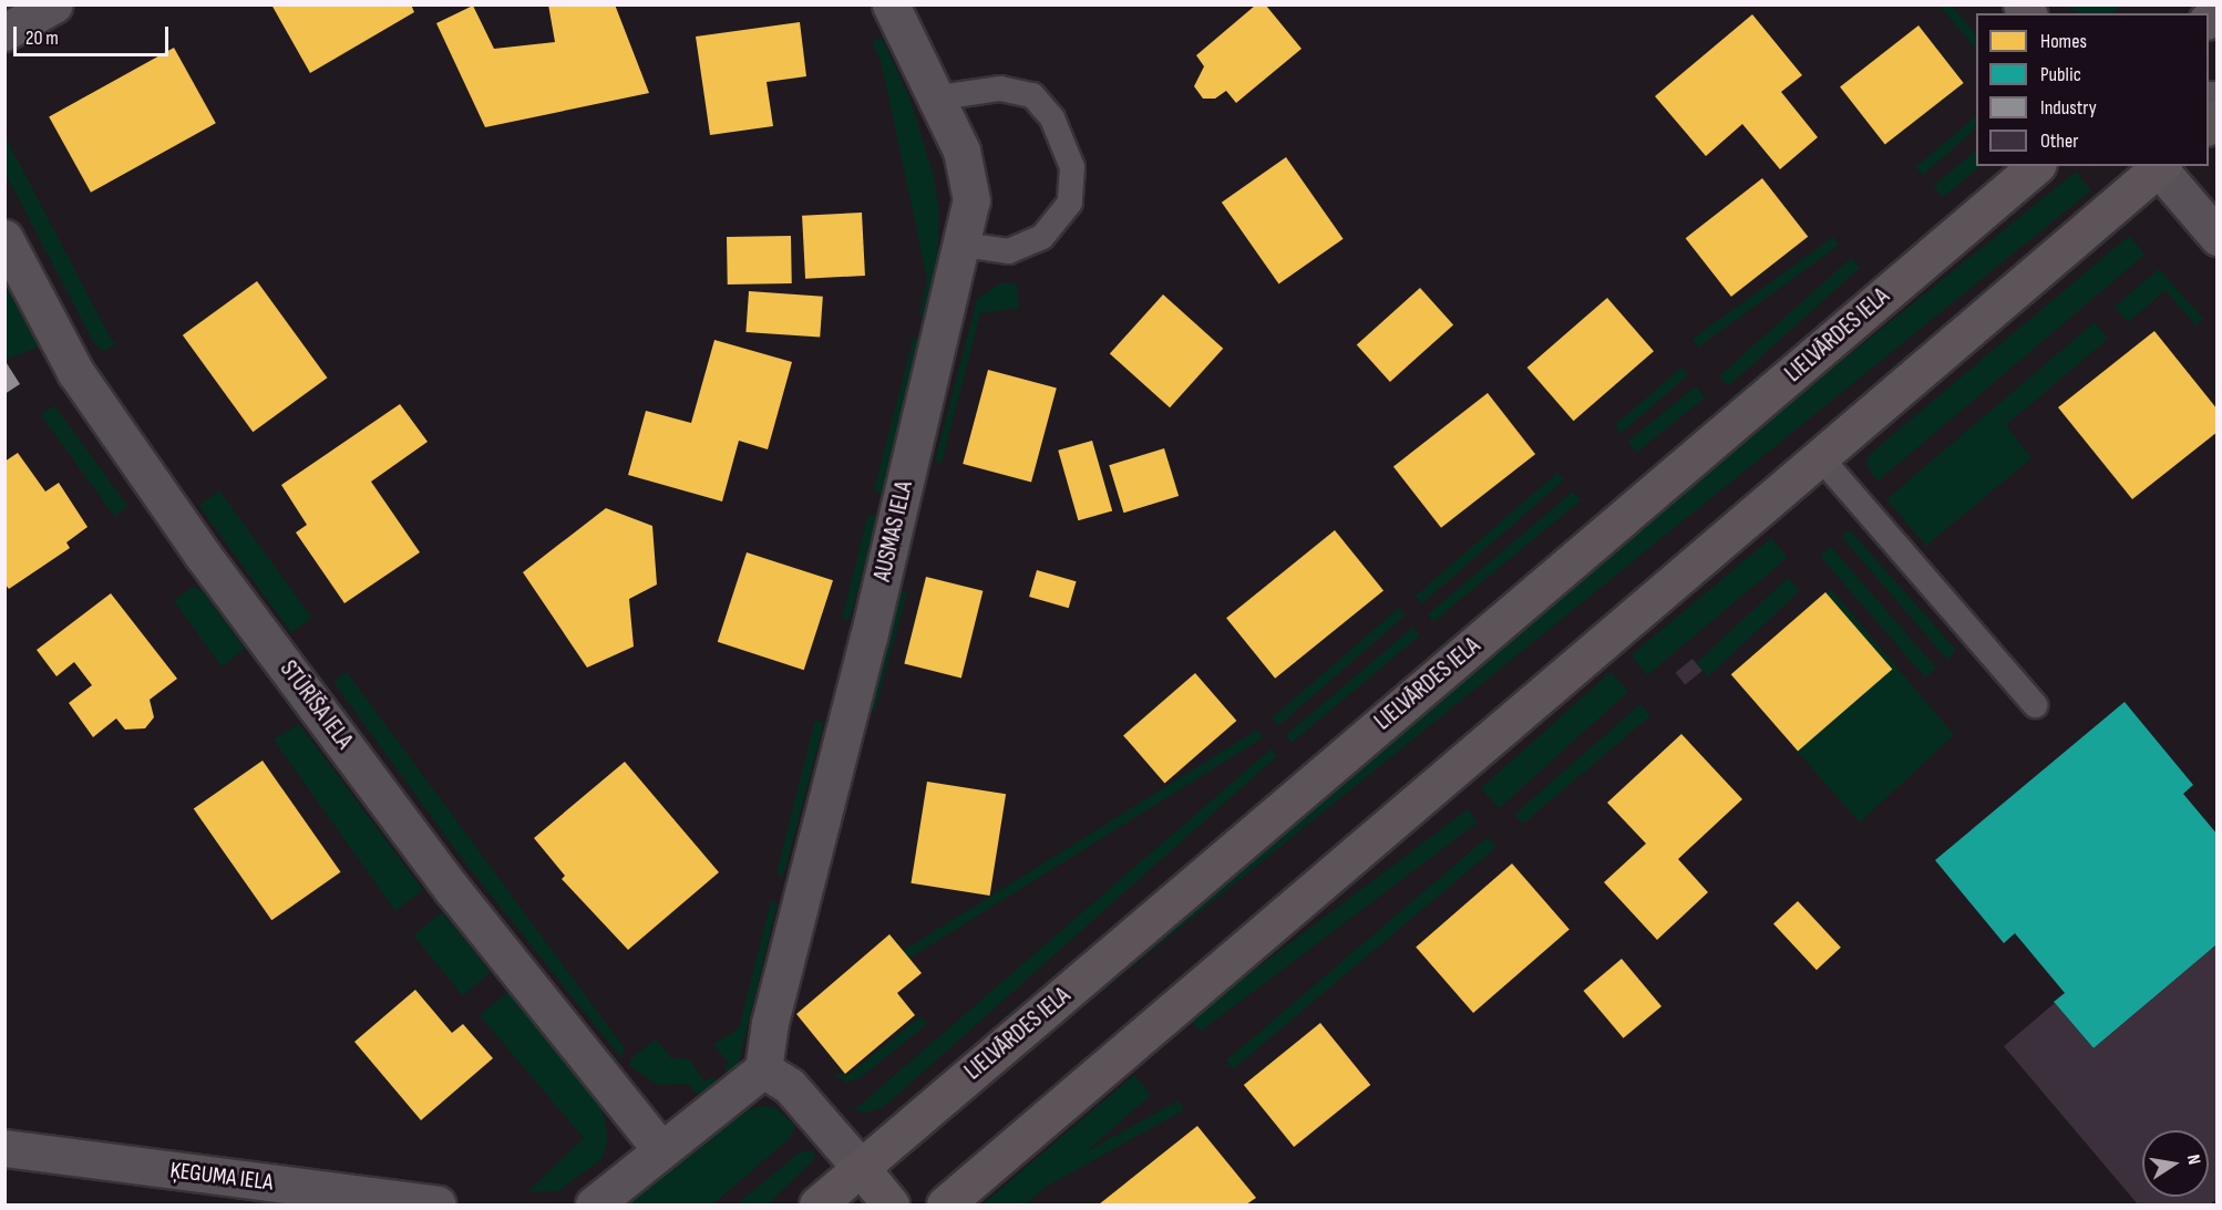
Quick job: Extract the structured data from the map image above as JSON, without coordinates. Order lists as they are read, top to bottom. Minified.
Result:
{"streets":{"main road":["LIELVĀRDES IELA"],"street":["AUSMAS IELA","STŪRĪŠA IELA","ĶEGUMA IELA"]},"legend":["Homes","Public","Industry","Other"],"scale_bar":"20 m","north":"right"}
